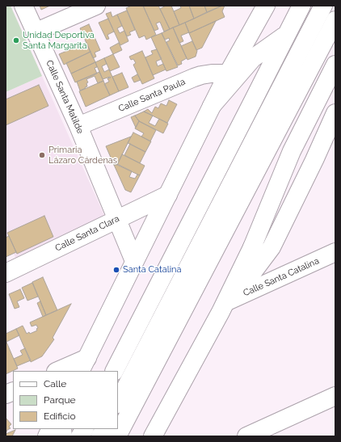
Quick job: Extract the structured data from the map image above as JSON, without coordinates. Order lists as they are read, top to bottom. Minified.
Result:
{"streets":{"main road":["Calle Santa Paula","Calle Santa Matilde","Calle Santa Clara","Calle Santa Catalina"]},"crossings":[["Calle Santa Paula","Calle Santa Matilde"],["Calle Santa Matilde","Calle Santa Clara"]],"places":["Unidad Deportiva Santa Margarita","Primaria Lázaro Cárdenas","Santa Catalina"],"legend":["Calle","Parque","Edificio"]}
